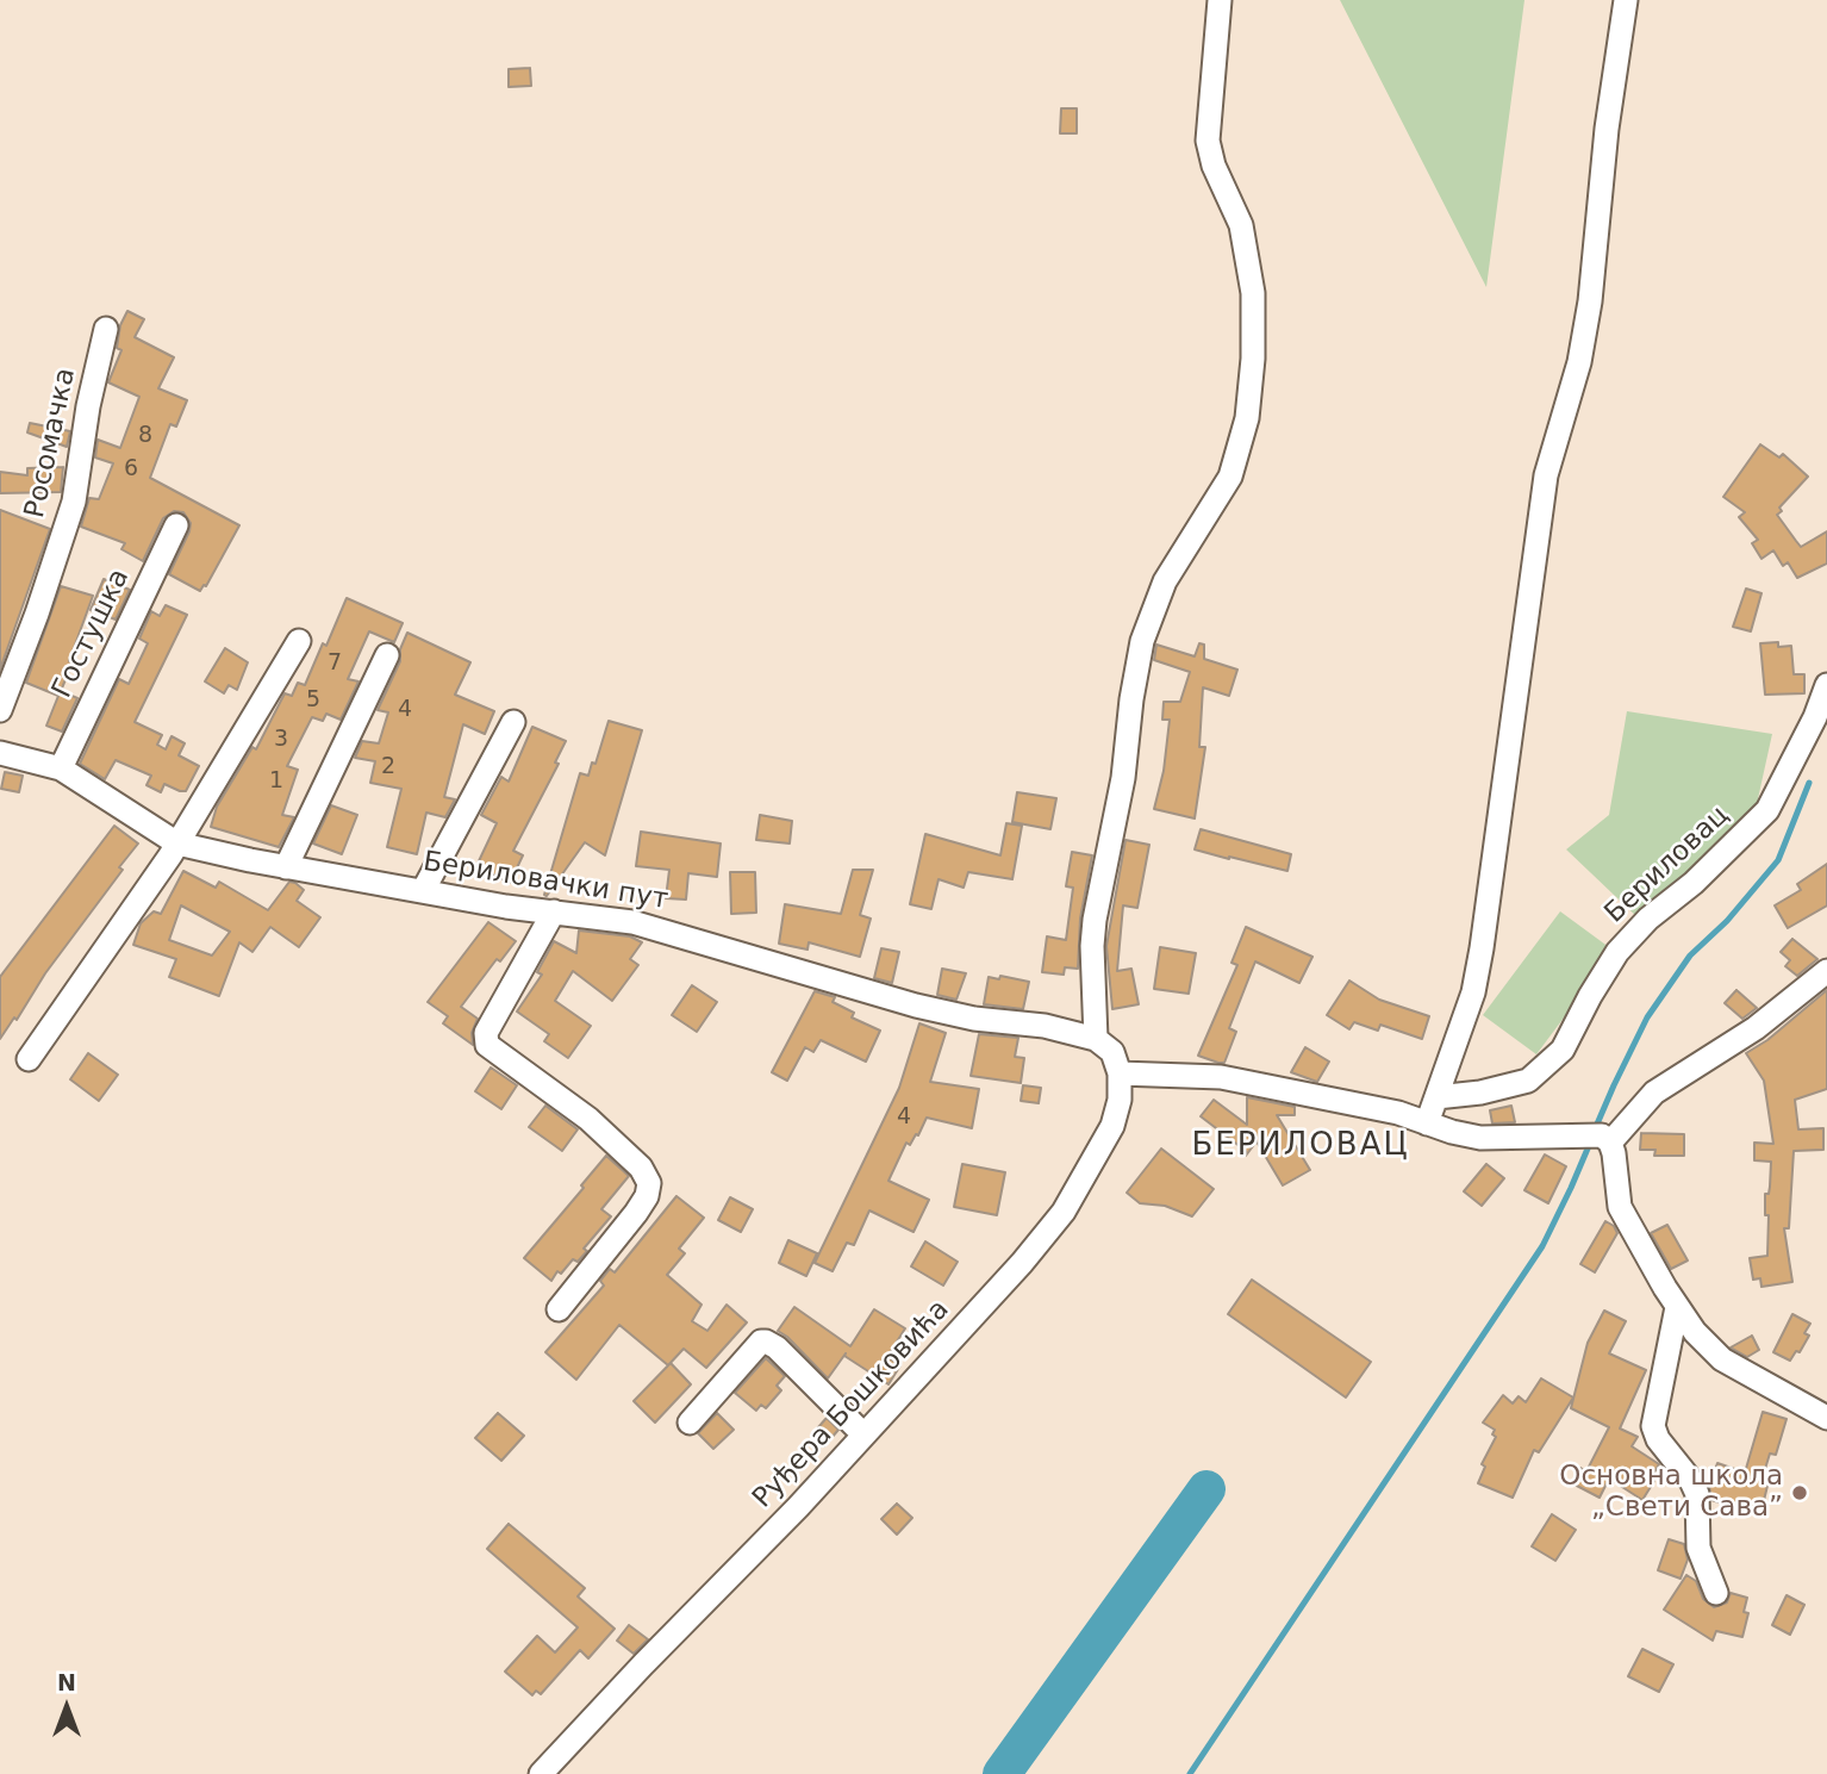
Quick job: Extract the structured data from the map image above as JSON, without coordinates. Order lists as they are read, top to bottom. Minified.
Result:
{"streets":{"street":["Росомачка","Гостушка","Бериловац","Бериловачки пут","Руђера Бошковића"]},"crossings":[["Гостушка","Бериловачки пут"]],"districts":["БЕРИЛОВАЦ"],"places":["Основна школа „Свети Сава”"],"house_numbers":["8","6","7","5","4","3","2","1","4"],"north":"top"}
